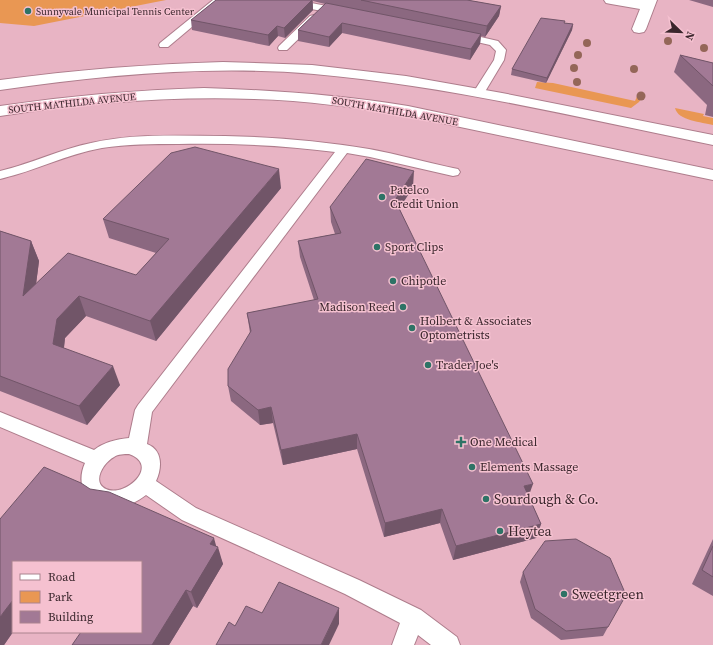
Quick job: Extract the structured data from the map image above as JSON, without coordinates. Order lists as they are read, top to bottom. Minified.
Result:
{"streets":{"main road":["SOUTH MATHILDA AVENUE"]},"places":{"other":["Sunnyvale Municipal Tennis Center","Patelco Credit Union","Sport Clips","Chipotle","Madison Reed","Holbert & Associates Optometrists","Trader Joe's","Elements Massage","Sourdough & Co.","Heytea","Sweetgreen"],"health":["One Medical"]},"legend":["Road","Park","Building"],"north":"bottom right"}
